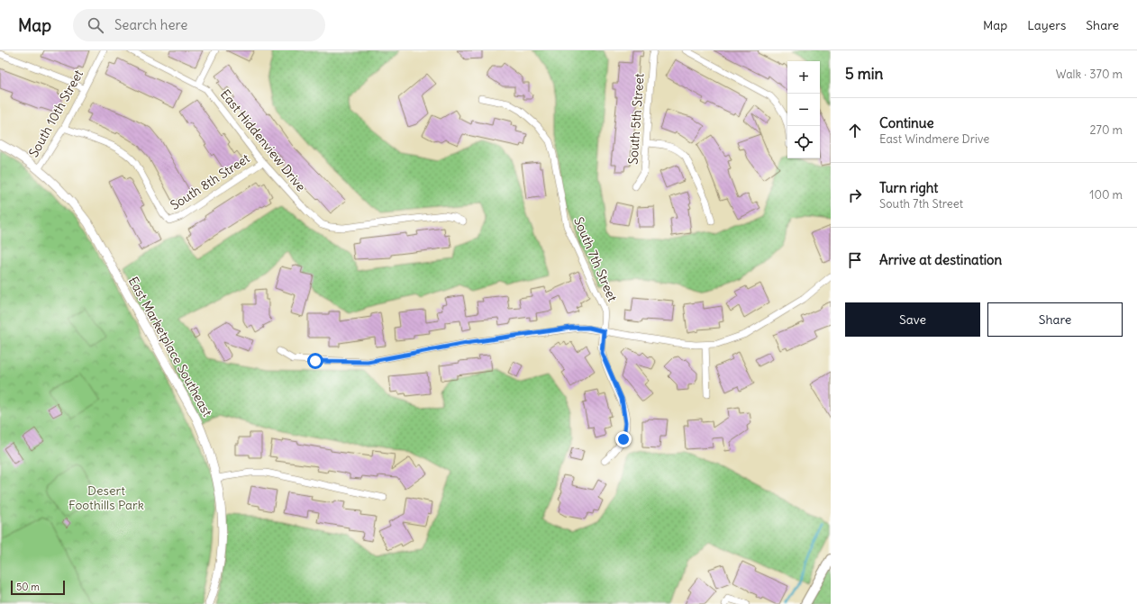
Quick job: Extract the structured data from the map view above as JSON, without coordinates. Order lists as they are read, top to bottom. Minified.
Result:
{"streets":{"street":["South 10th Street","South 5th Street","East Hiddenview Drive","South 8th Street","South 7th Street","East Marketplace Southeast"]},"crossings":[["South 10th Street","South 8th Street"],["South 10th Street","East Marketplace Southeast"],["East Hiddenview Drive","South 8th Street"]],"parks":["Desert Foothills Park"],"scale_bar":"50 m","page":{"header":"Map","search":"Search here","nav":["Map","Layers","Share"],"heading":["5 min","Walk · 370 m"],"map_buttons":["+","−"],"list":[["Continue","East Windmere Drive","270 m"],["Turn right","South 7th Street","100 m"],"Arrive at destination"],"buttons":["Save","Share"],"scale":"50 m"}}
